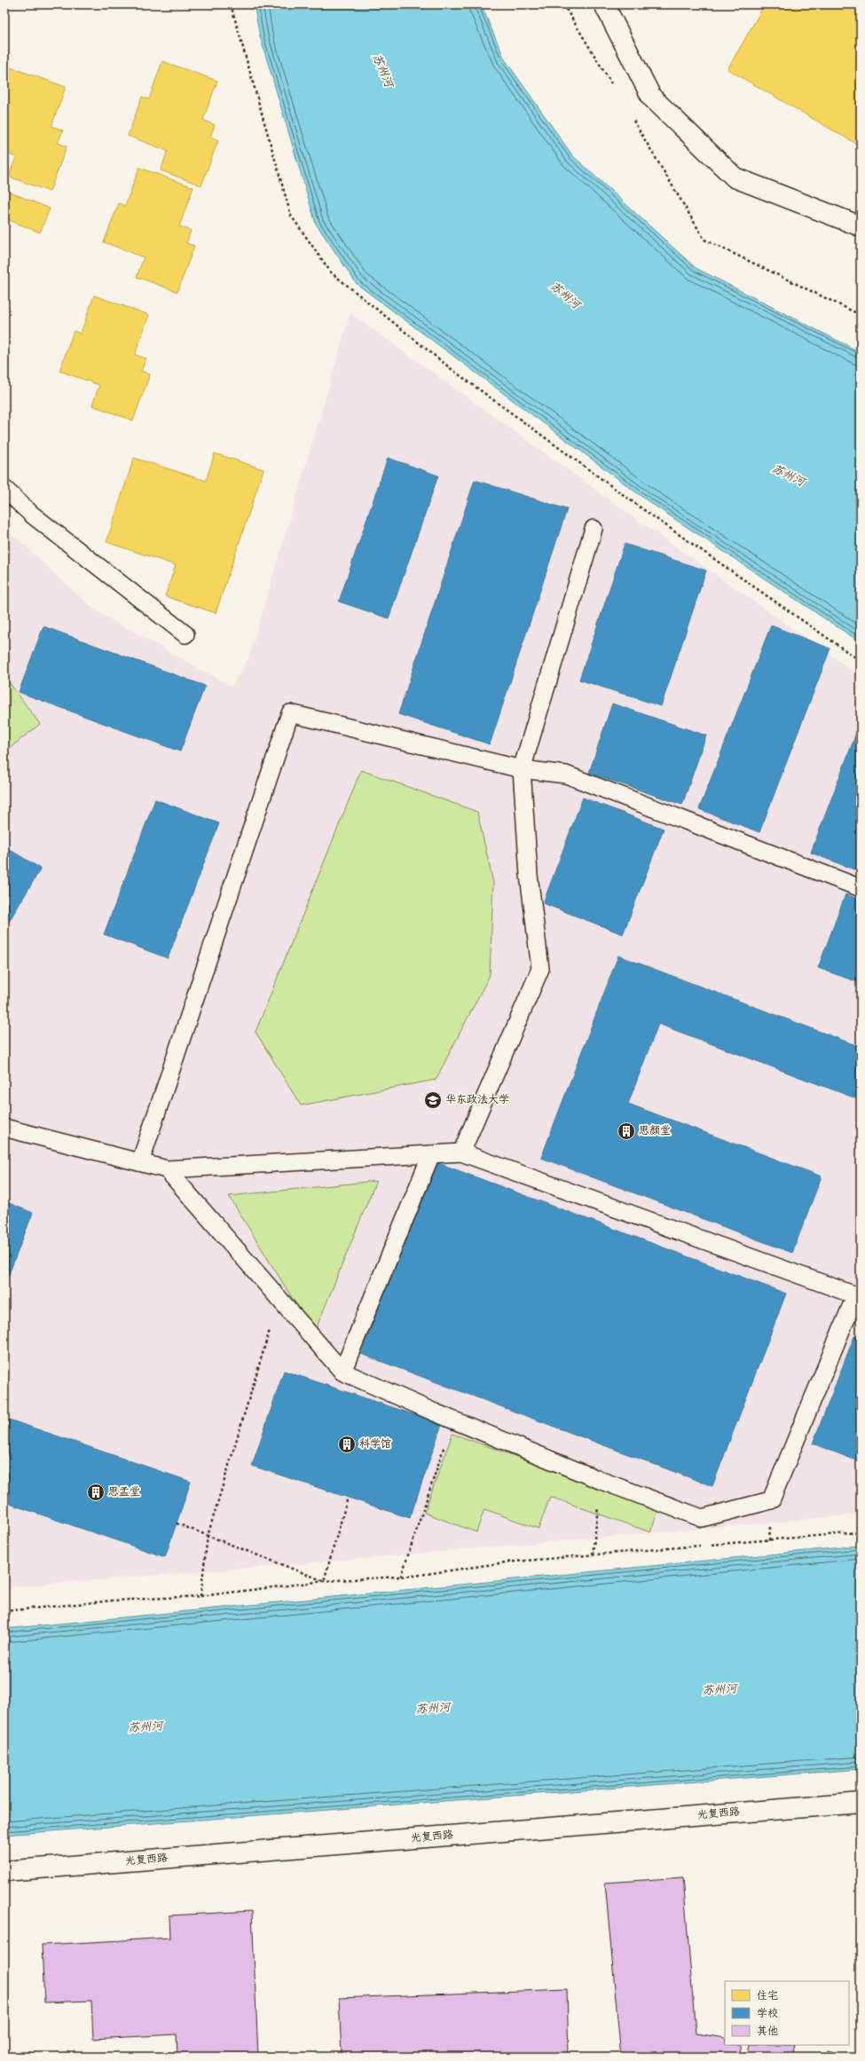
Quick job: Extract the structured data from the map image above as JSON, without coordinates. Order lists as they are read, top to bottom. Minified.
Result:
{"streets":{"street":["光复西路"]},"water":["苏州河"],"places":{"school or university":["华东政法大学"],"building":["思颜堂","科学馆","思孟堂"]},"legend":["住宅","学校","其他"]}
